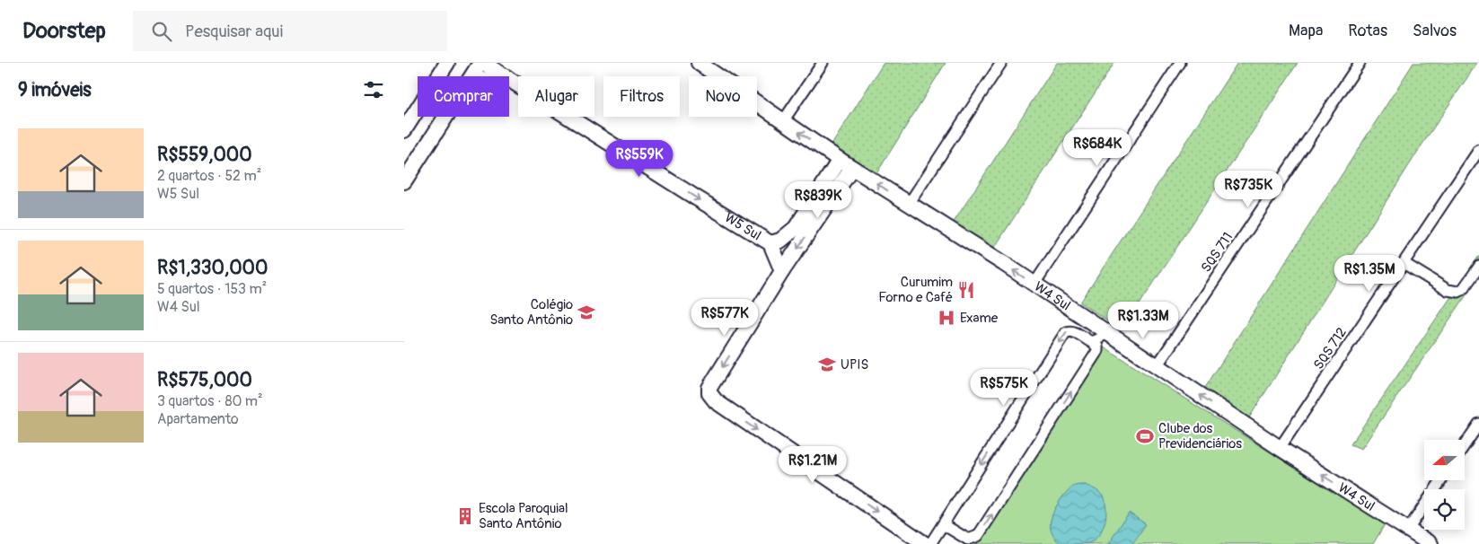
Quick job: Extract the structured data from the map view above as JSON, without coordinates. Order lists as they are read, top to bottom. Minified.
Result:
{"streets":{"main road":["W5 Sul","W4 Sul"],"street":["SQS 711","SQS 712"]},"crossings":[["SQS 711","W4 Sul"],["W4 Sul","SQS 712"]],"one_way":["W5 Sul","W4 Sul"],"places":{"restaurant":["Curumim Forno e Café"],"school or university":["Colégio Santo Antônio","UPIS"],"hospital":["Exame"],"sports":["Clube dos Previdenciários"],"building":["Escola Paroquial Santo Antônio"]},"north":"left","page":{"header":"Doorstep","search":"Pesquisar aqui","nav":["Mapa","Rotas","Salvos"],"heading":"9 imóveis","chip":["Comprar","Alugar","Filtros","Novo"],"list":[{"name":"R$559,000","note":"2 quartos · 52 m² · W5 Sul"},{"name":"R$1,330,000","note":"5 quartos · 153 m² · W4 Sul"},{"name":"R$575,000","note":"3 quartos · 80 m² · Apartamento"}],"price":["R$684K","R$559K","R$735K","R$839K","R$1.35M","R$577K","R$1.33M","R$575K","R$1.21M"]}}
